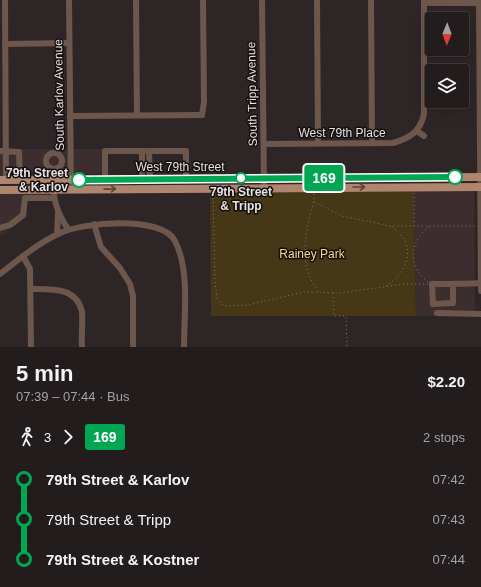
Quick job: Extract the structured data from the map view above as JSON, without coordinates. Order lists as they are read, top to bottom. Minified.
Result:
{"streets":{"main road":["West 79th Street"],"street":["South Tripp Avenue","South Karlov Avenue","West 79th Place"]},"crossings":[["South Tripp Avenue","West 79th Place"],["South Tripp Avenue","West 79th Street"],["South Karlov Avenue","West 79th Street"]],"parks":["Rainey Park"],"places":["79th Street & Tripp","79th Street & Karlov"],"lines":["bus line 169"],"north":"bottom","page":{"on_map":"169","heading":["5 min","07:39 – 07:44 · Bus","$2.20"],"legs":["3","169","2 stops"],"list":[{"name":"79th Street & Karlov","value":"07:42"},{"name":"79th Street & Tripp","value":"07:43"},{"name":"79th Street & Kostner","value":"07:44"}]}}
